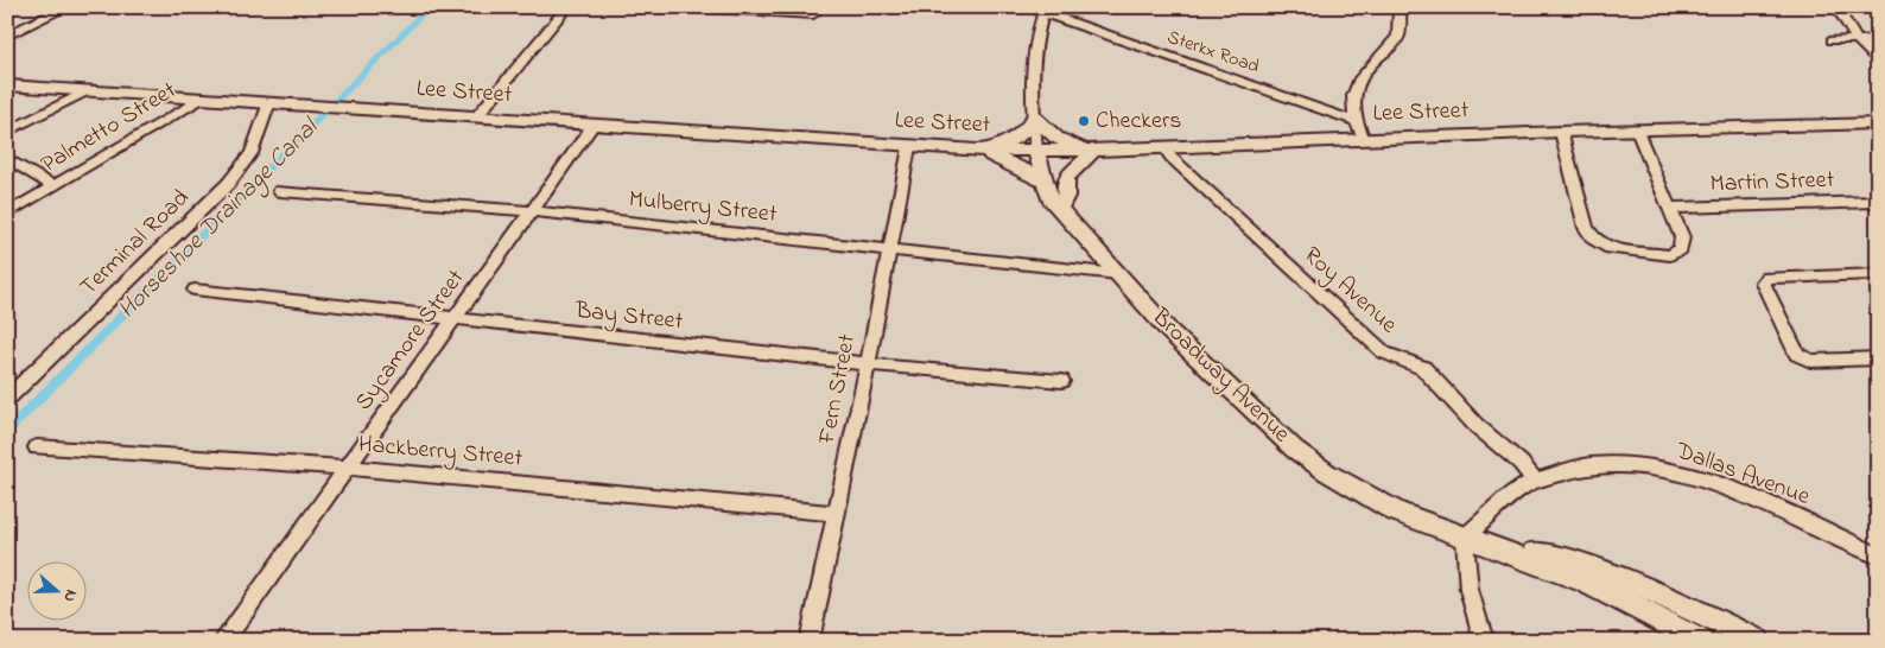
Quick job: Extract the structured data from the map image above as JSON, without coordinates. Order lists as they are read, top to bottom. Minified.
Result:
{"streets":{"main road":["Lee Street","Broadway Avenue"],"street":["Sterkx Road","Palmetto Street","Martin Street","Mulberry Street","Terminal Road","Roy Avenue","Bay Street","Sycamore Street","Fern Street","Hackberry Street","Dallas Avenue"]},"crossings":[["Lee Street","Palmetto Street"],["Lee Street","Terminal Road"],["Lee Street","Roy Avenue"],["Lee Street","Sycamore Street"],["Lee Street","Broadway Avenue"],["Lee Street","Fern Street"],["Mulberry Street","Sycamore Street"],["Mulberry Street","Broadway Avenue"],["Mulberry Street","Fern Street"],["Roy Avenue","Dallas Avenue"],["Bay Street","Sycamore Street"],["Bay Street","Fern Street"],["Sycamore Street","Hackberry Street"],["Broadway Avenue","Dallas Avenue"],["Fern Street","Hackberry Street"]],"water":["Horseshoe Drainage Canal"],"places":["Checkers"],"north":"right"}
